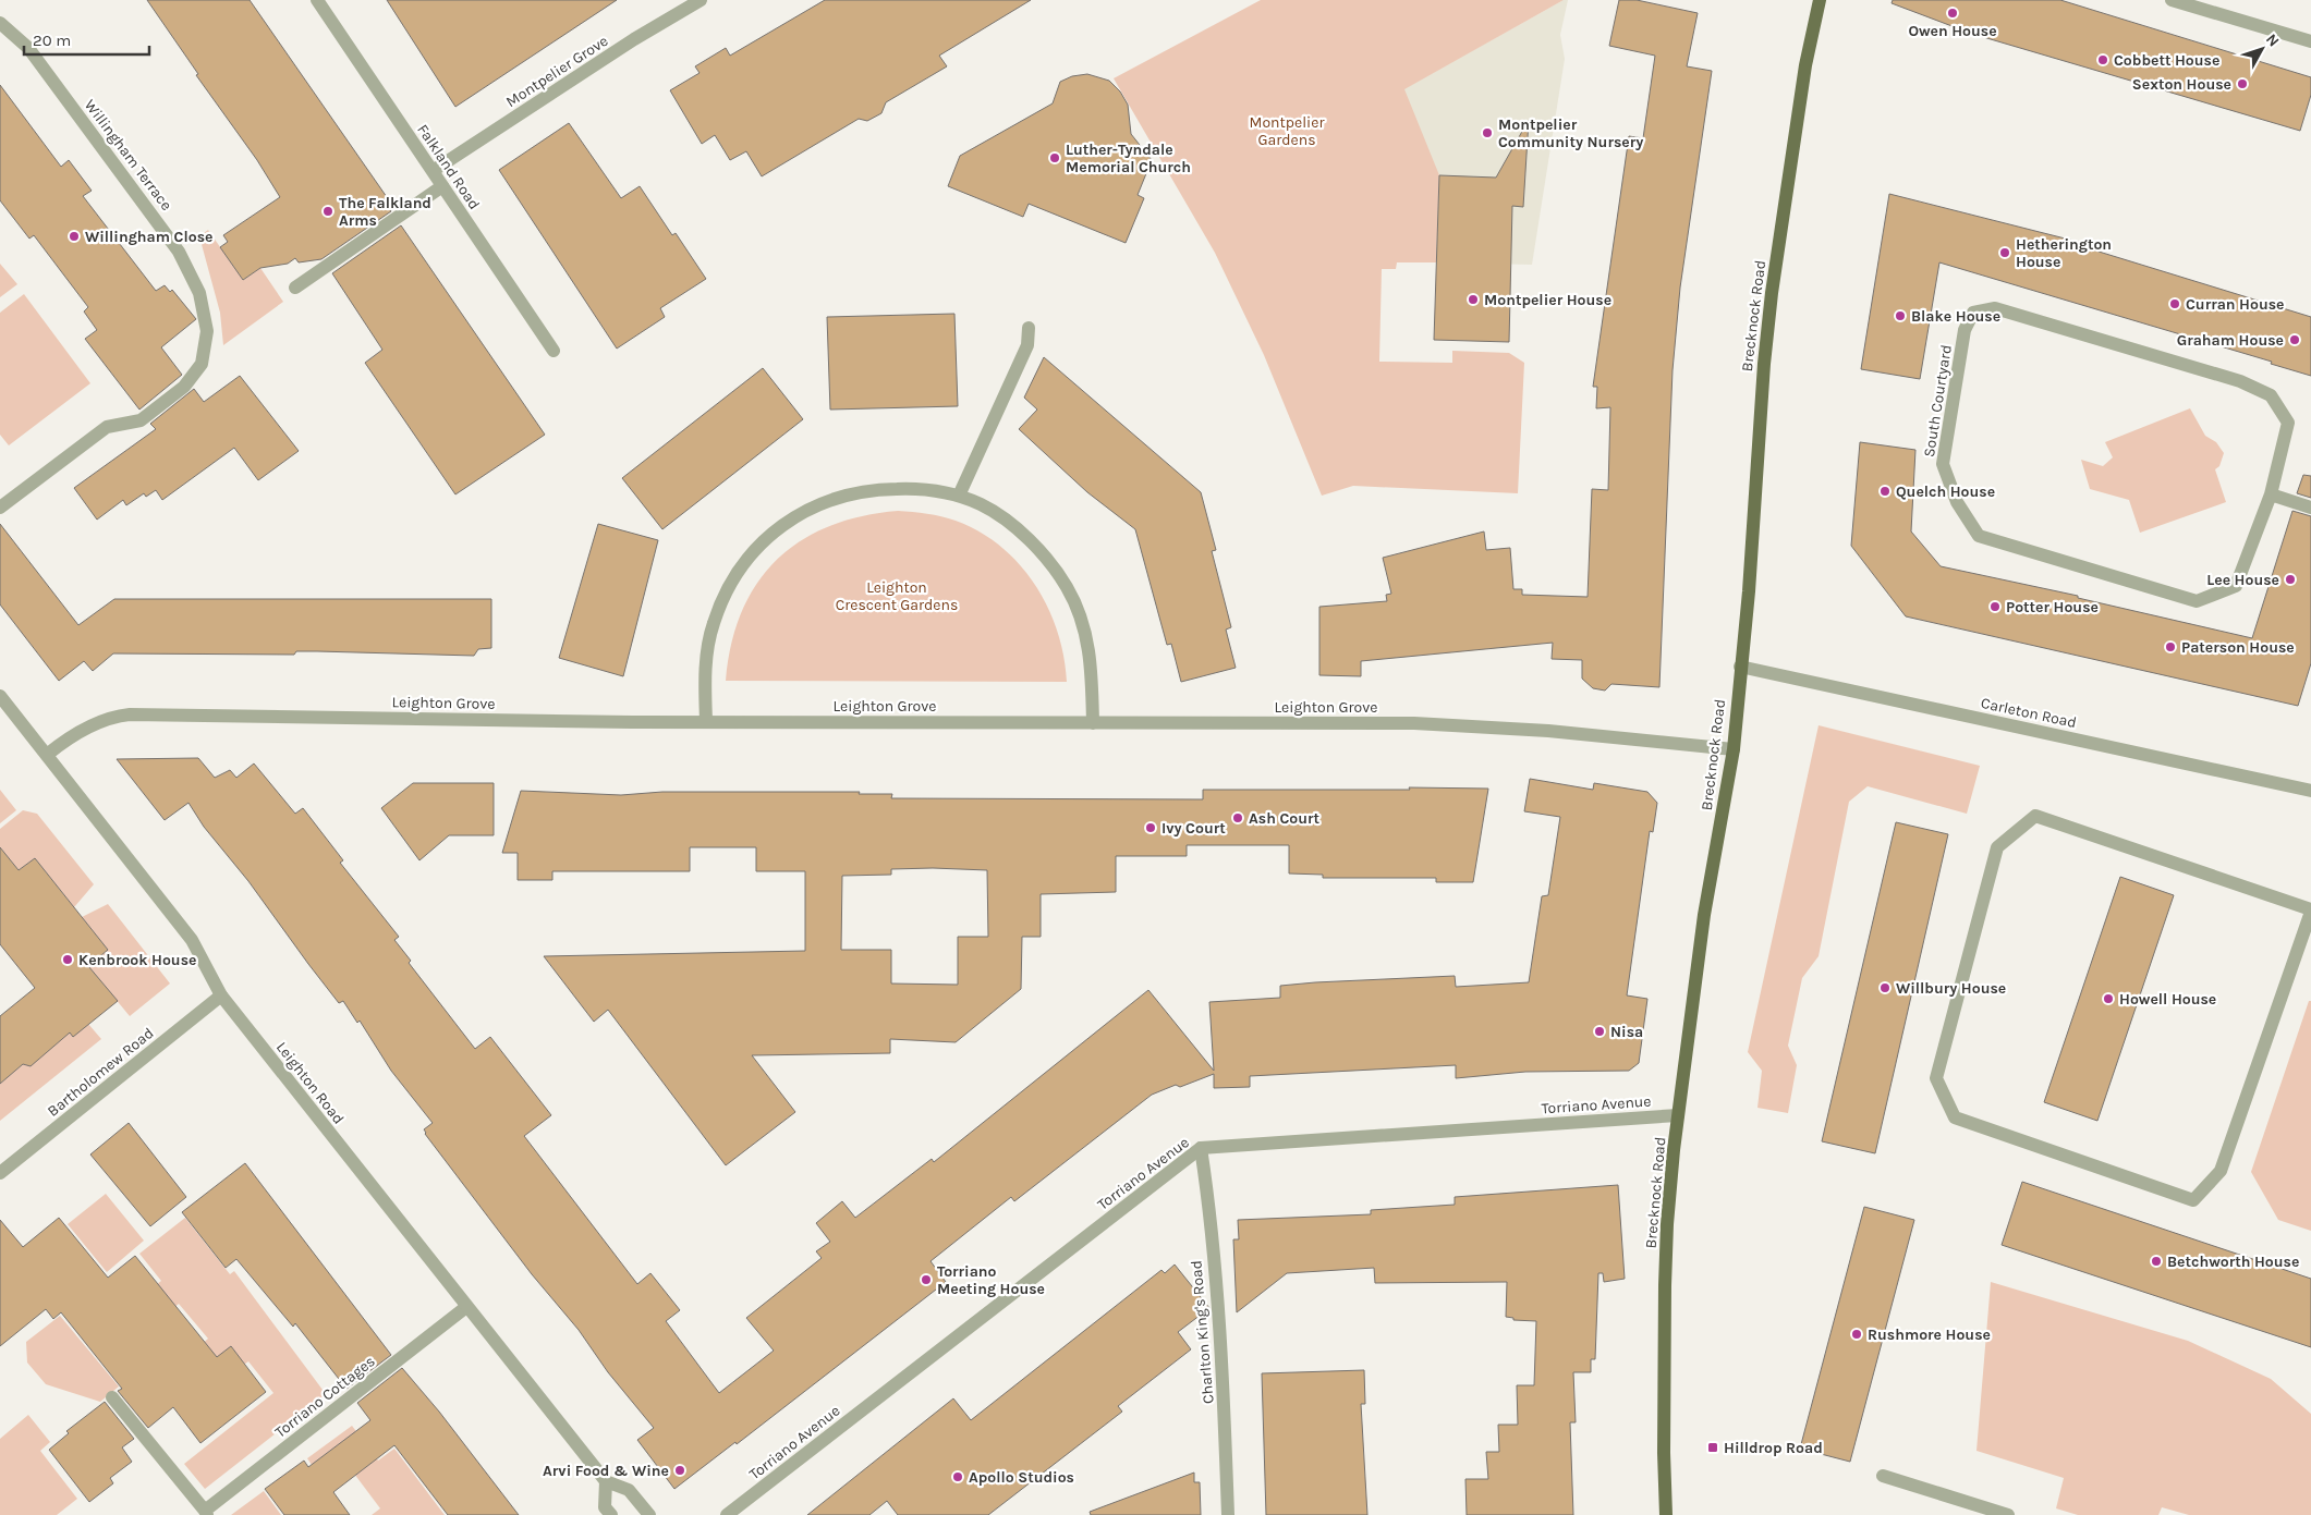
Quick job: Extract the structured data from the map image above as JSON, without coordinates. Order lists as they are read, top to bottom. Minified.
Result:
{"streets":{"main road":["Brecknock Road"],"street":["Montpelier Grove","Willingham Terrace","Falkland Road","South Courtyard","Leighton Grove","Carleton Road","Bartholomew Road","Leighton Road","Torriano Avenue","Charlton King's Road","Torriano Cottages"]},"crossings":[["Montpelier Grove","Falkland Road"],["Brecknock Road","Leighton Grove"],["Brecknock Road","Carleton Road"],["Brecknock Road","Torriano Avenue"],["Leighton Grove","Leighton Road"],["Bartholomew Road","Leighton Road"],["Leighton Road","Torriano Cottages"],["Torriano Avenue","Charlton King's Road"]],"parks":["Montpelier Gardens","Leighton Crescent Gardens"],"places":{"other":["Owen House","Cobbett House","Sexton House","Montpelier Community Nursery","Luther-Tyndale Memorial Church","The Falkland Arms","Willingham Close","Hetherington House","Montpelier House","Curran House","Blake House","Graham House","Quelch House","Lee House","Potter House","Paterson House","Ash Court","Ivy Court","Kenbrook House","Willbury House","Howell House","Nisa","Betchworth House","Torriano Meeting House","Rushmore House","Arvi Food & Wine","Apollo Studios"],"transit":["Hilldrop Road"]},"scale_bar":"20 m","north":"top right"}
